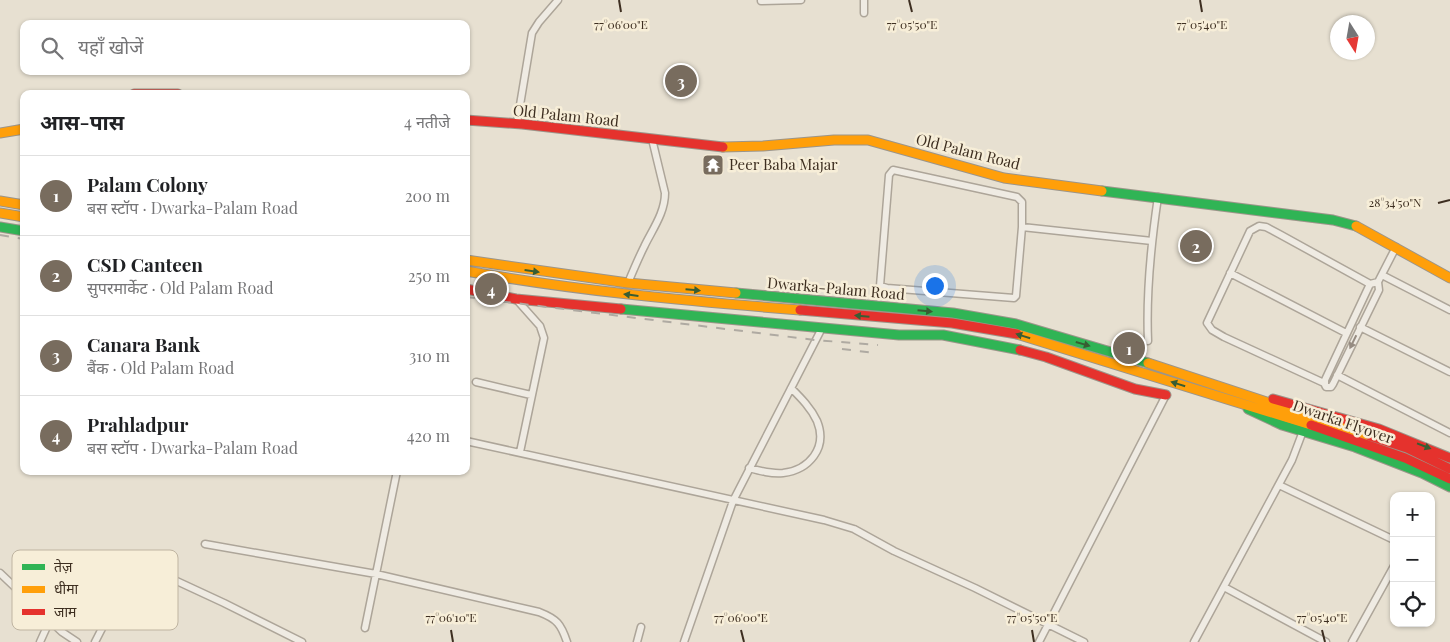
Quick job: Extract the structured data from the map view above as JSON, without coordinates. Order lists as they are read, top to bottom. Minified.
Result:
{"streets":{"street":["Old Palam Road","Dwarka-Palam Road","Dwarka Flyover"]},"crossings":[["Dwarka-Palam Road","Dwarka Flyover"]],"places":{"temple":["Peer Baba Majar"]},"legend":["तेज़","धीमा","जाम"],"north":"bottom","page":{"search":"यहाँ खोजें","pins":["3","2","4","1"],"heading":["आस-पास","4 नतीजे"],"list":[{"mark":"1","name":"Palam Colony","note":"बस स्टॉप · Dwarka-Palam Road","value":"200 m"},{"mark":"2","name":"CSD Canteen","note":"सुपरमार्केट · Old Palam Road","value":"250 m"},{"mark":"3","name":"Canara Bank","note":"बैंक · Old Palam Road","value":"310 m"},{"mark":"4","name":"Prahladpur","note":"बस स्टॉप · Dwarka-Palam Road","value":"420 m"}],"map_buttons":["+","−"]},"coordinates":["77°06'00\"E","77°05'50\"E","77°05'40\"E","28°34'50\"N","77°06'10\"E"]}
